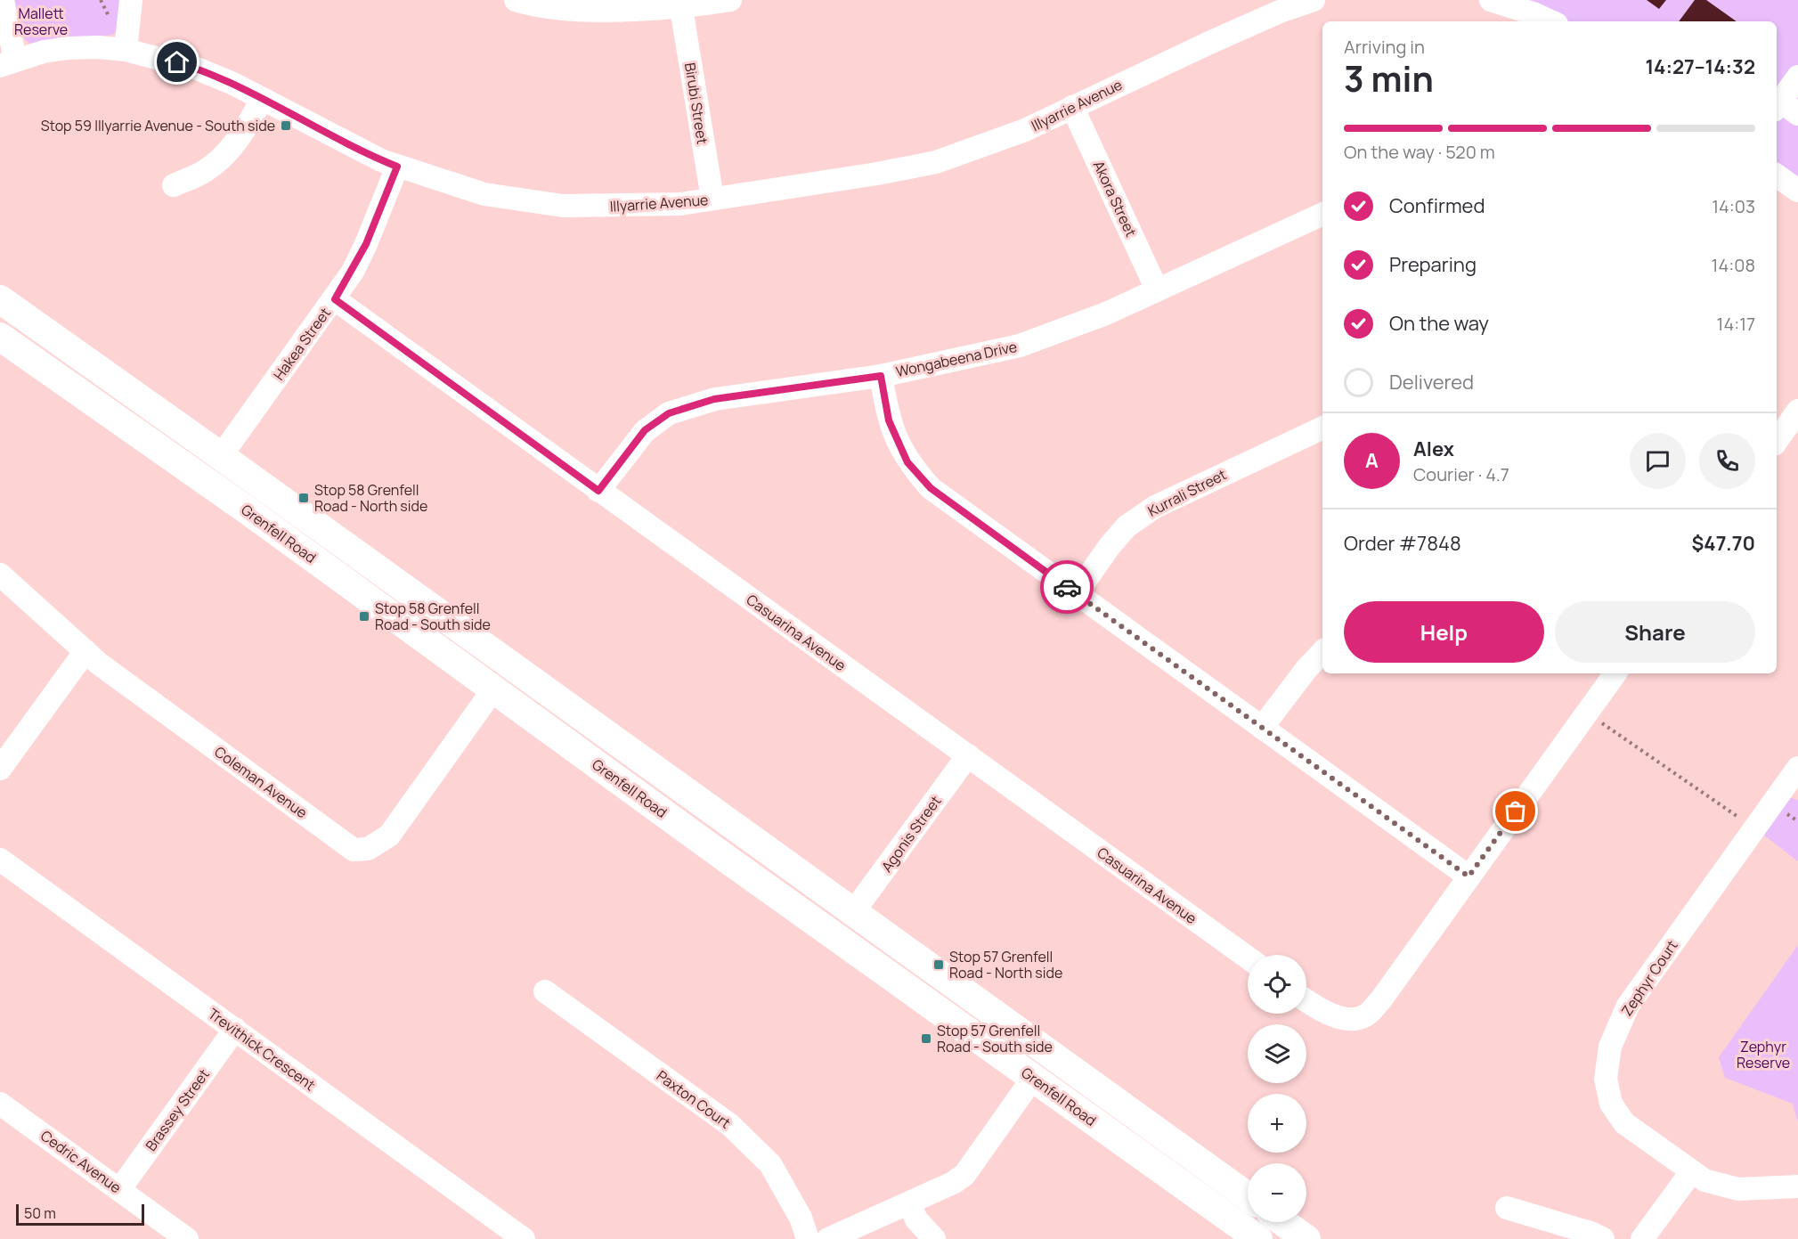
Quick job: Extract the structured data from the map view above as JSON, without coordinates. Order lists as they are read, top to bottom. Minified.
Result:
{"streets":{"main road":["Grenfell Road"],"street":["Birubi Street","Illyarrie Avenue","Akora Street","Hakea Street","Wongabeena Drive","Kurrali Street","Casuarina Avenue","Coleman Avenue","Agonis Street","Zephyr Court","Trevithick Crescent","Paxton Court","Brassey Street","Cedric Avenue"]},"crossings":[["Birubi Street","Illyarrie Avenue"],["Illyarrie Avenue","Akora Street"],["Illyarrie Avenue","Hakea Street"],["Akora Street","Wongabeena Drive"],["Hakea Street","Grenfell Road"],["Hakea Street","Casuarina Avenue"],["Wongabeena Drive","Casuarina Avenue"],["Grenfell Road","Coleman Avenue"],["Grenfell Road","Agonis Street"],["Casuarina Avenue","Agonis Street"],["Trevithick Crescent","Brassey Street"],["Brassey Street","Cedric Avenue"]],"parks":["Mallett Reserve","Zephyr Reserve"],"places":{"transit":["Stop 59 Illyarrie Avenue - South side","Stop 58 Grenfell Road - North side","Stop 58 Grenfell Road - South side","Stop 57 Grenfell Road - North side","Stop 57 Grenfell Road - South side"]},"scale_bar":"50 m","page":{"heading":["3 min","Arriving in","14:27–14:32"],"panel":["Alex","Courier · 4.7","Order #7848","$47.70"],"bar":"On the way · 520 m","list":[["Confirmed","14:03"],["Preparing","14:08"],["On the way","14:17"],"Delivered"],"round":"A","buttons":["Help","Share"],"map_buttons":["+","−"],"scale":"50 m"}}
